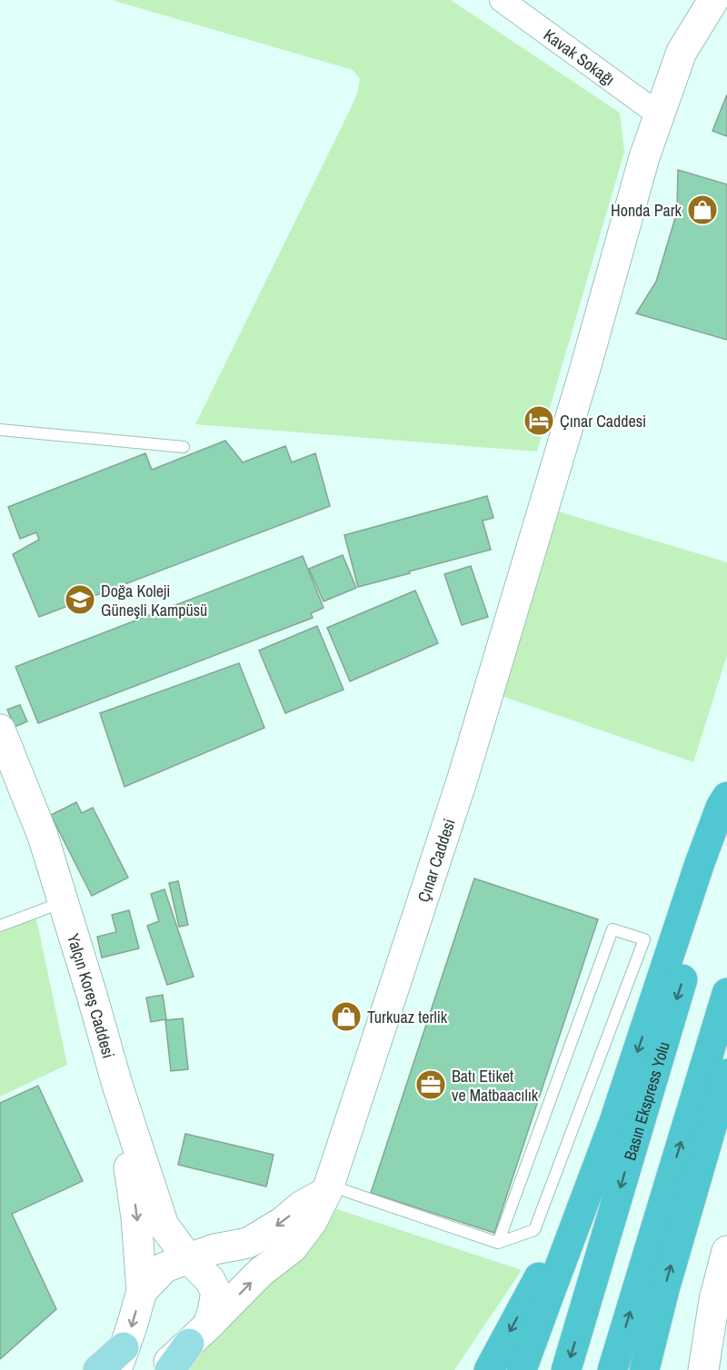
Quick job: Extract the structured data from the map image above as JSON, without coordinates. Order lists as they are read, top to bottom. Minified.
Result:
{"streets":{"highway":["Basın Ekspress Yolu"],"main road":["Çınar Caddesi","Yalçın Koreş Caddesi"],"street":["Kavak Sokağı"]},"crossings":[["Kavak Sokağı","Çınar Caddesi"],["Çınar Caddesi","Yalçın Koreş Caddesi"]],"places":{"shop":["Honda Park","Turkuaz terlik"],"hotel":["Çınar Caddesi"],"school or university":["Doğa Koleji Güneşli Kampüsü"],"office":["Batı Etiket ve Matbaacılık"]}}
